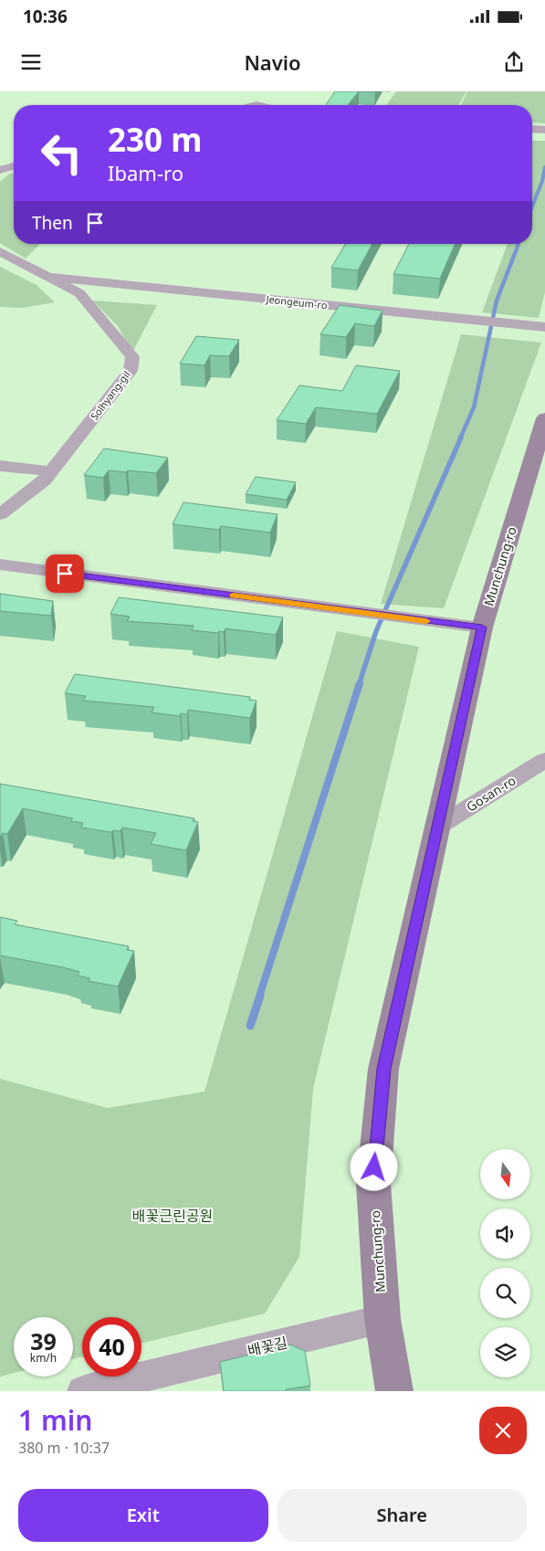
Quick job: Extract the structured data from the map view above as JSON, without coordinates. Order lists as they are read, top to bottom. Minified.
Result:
{"streets":{"street":["Jeongeum-ro","Solhyang-gil","Munchung-ro","Gosan-ro","배꽃길"]},"crossings":[["Jeongeum-ro","Solhyang-gil"],["Munchung-ro","Gosan-ro"],["Munchung-ro","배꽃길"]],"parks":["배꽃근린공원"],"north":"bottom","page":{"status":"10:36","header":"Navio","turn":["230 m","Ibam-ro"],"then":"Then","speed":"39 km/h","limit":"40","heading":["1 min","380 m · 10:37"],"buttons":["Exit","Share"]}}
